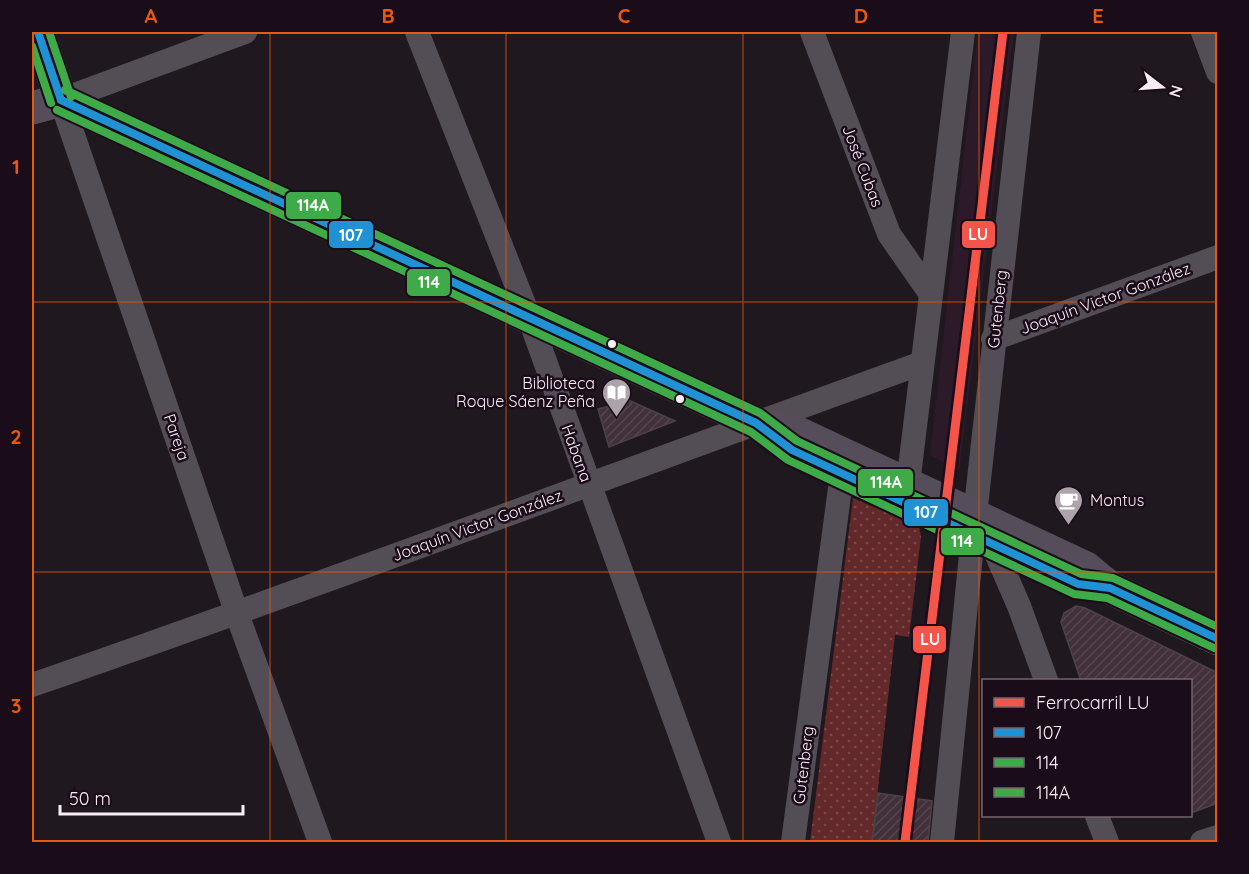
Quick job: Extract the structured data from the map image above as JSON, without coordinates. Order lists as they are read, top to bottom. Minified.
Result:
{"streets":{"street":["José Cubas","Joaquín Victor González","Gutenberg","Pareja","Habana"]},"crossings":[["Joaquín Victor González","Gutenberg"],["Joaquín Victor González","Pareja"],["Joaquín Victor González","Habana"]],"places":{"library":["Biblioteca Roque Sáenz Peña"],"cafe":["Montus"]},"lines":["rail line LU","transit line 107","transit line 114A","transit line 114"],"legend":["Ferrocarril LU","107","114","114A"],"scale_bar":"50 m","north":"right","grid":{"columns":["A","B","C","D","E"],"rows":["1","2","3"]}}
